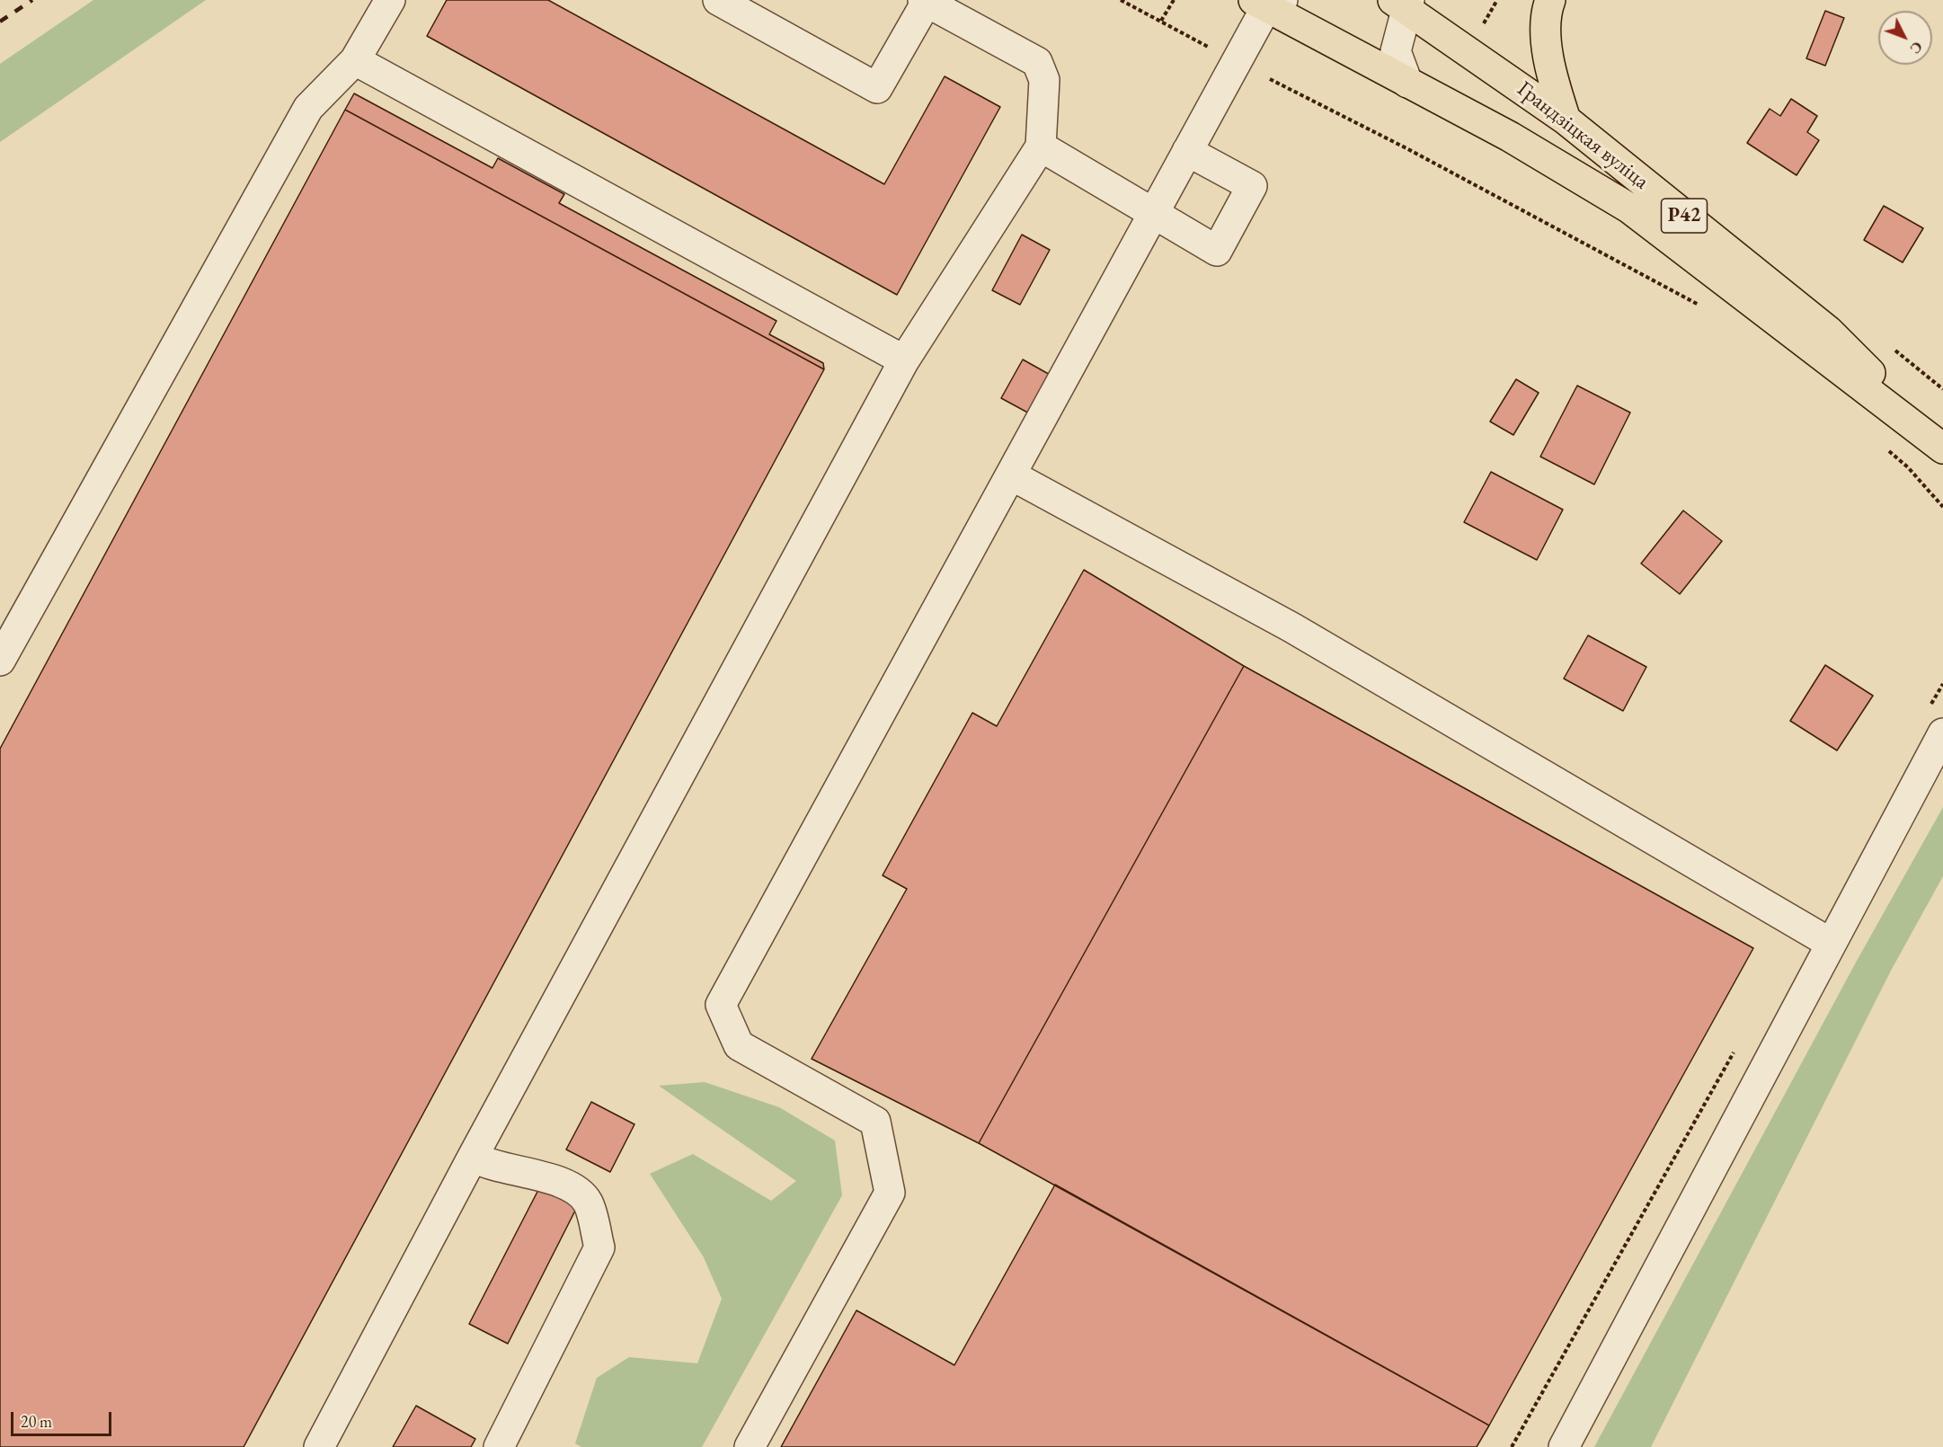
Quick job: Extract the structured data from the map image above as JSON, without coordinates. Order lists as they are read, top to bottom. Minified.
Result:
{"streets":{"main road":["Грандзіцкая вуліца","Р42"]},"crossings":[["Грандзіцкая вуліца","Р42"]],"scale_bar":"20 m","north":"bottom right"}
